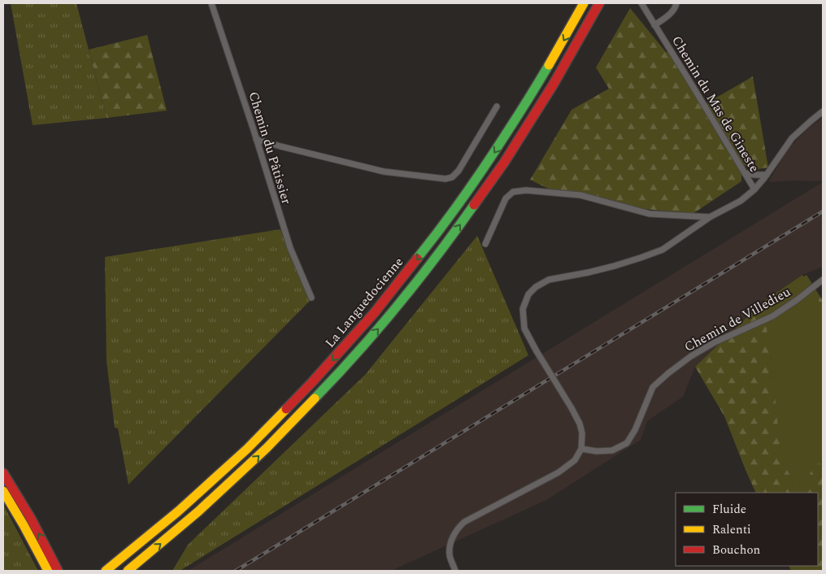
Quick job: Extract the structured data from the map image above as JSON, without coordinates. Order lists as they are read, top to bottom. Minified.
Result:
{"streets":{"highway":["La Languedocienne"],"street":["Chemin du Mas de Gineste","Chemin du Pâtissier","Chemin de Villedieu"]},"legend":["Fluide","Ralenti","Bouchon"]}
